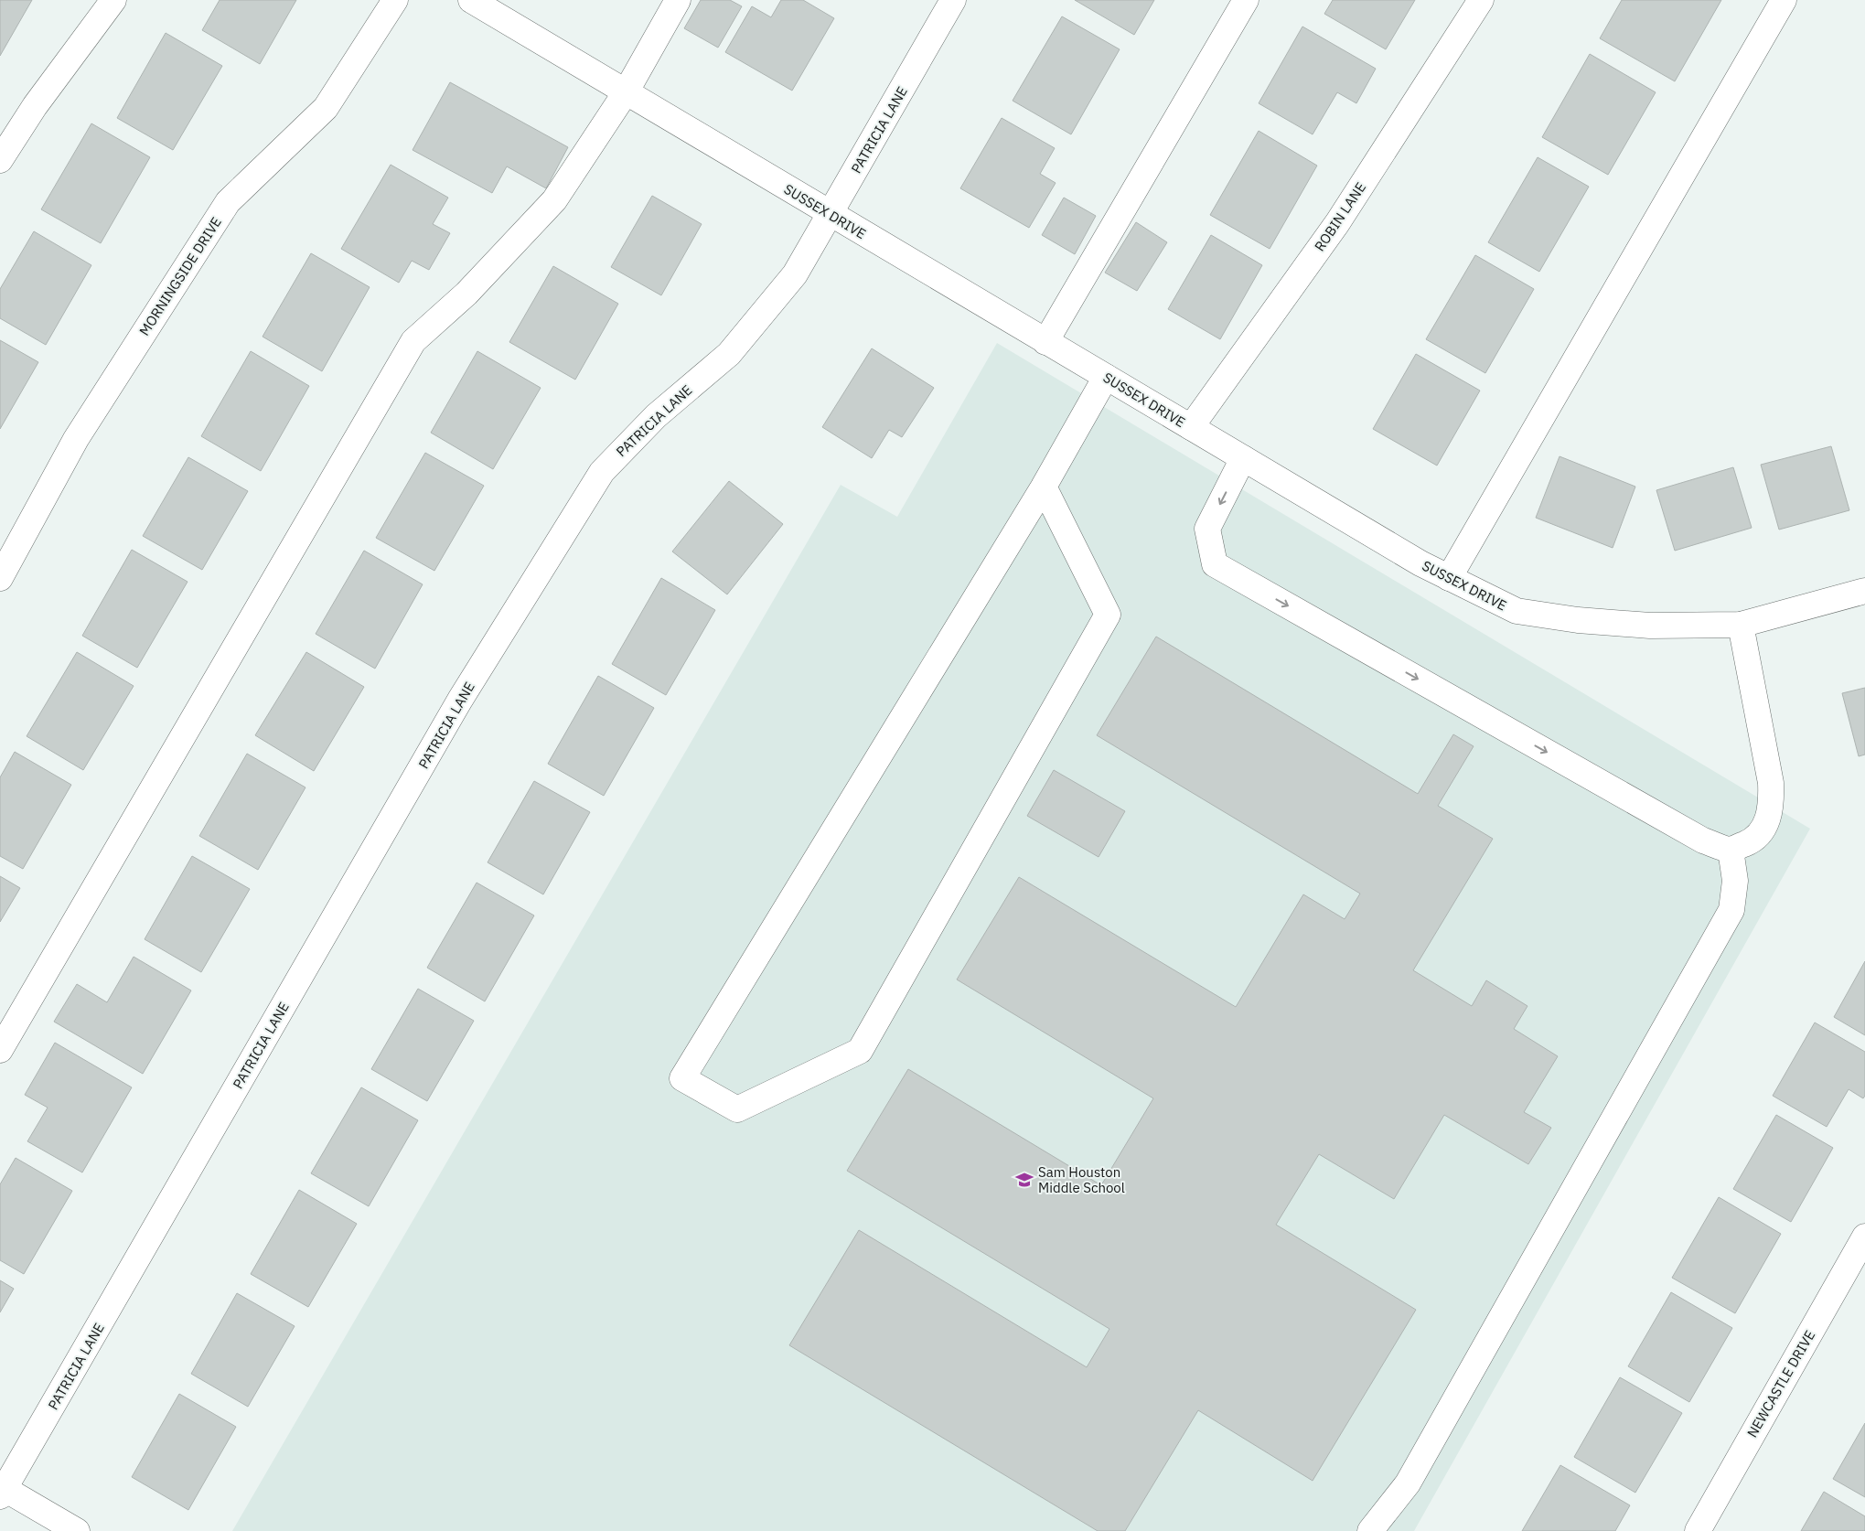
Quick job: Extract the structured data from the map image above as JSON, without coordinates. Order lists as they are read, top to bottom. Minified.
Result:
{"streets":{"street":["PATRICIA LANE","SUSSEX DRIVE","ROBIN LANE","MORNINGSIDE DRIVE","NEWCASTLE DRIVE"]},"crossings":[["PATRICIA LANE","SUSSEX DRIVE"],["SUSSEX DRIVE","ROBIN LANE"]],"places":{"school or university":["Sam Houston Middle School"]}}
